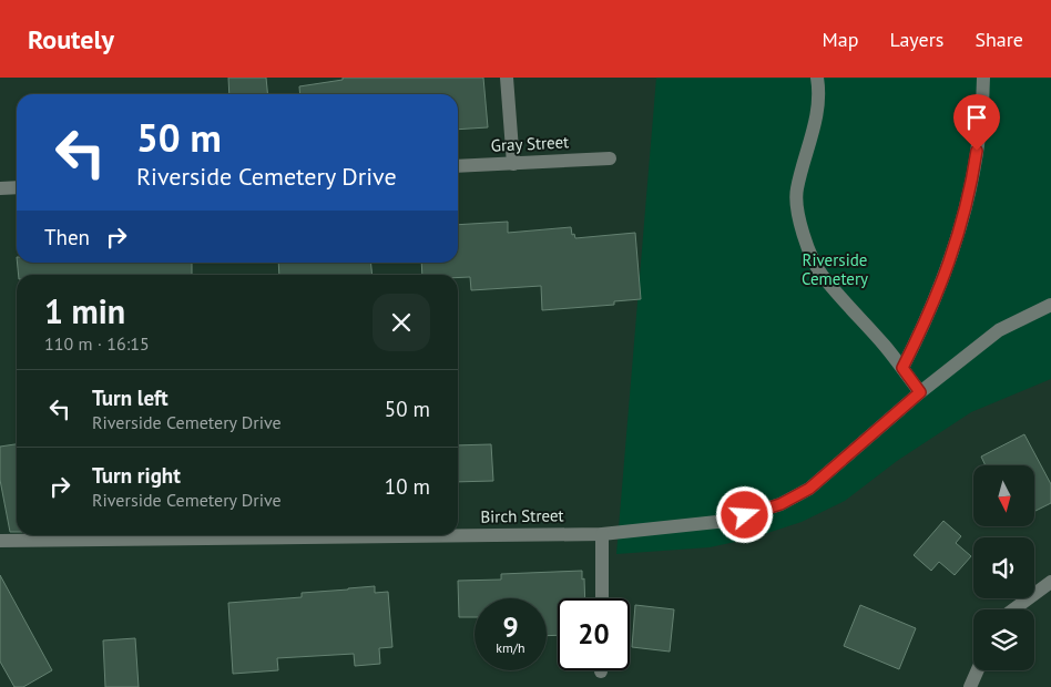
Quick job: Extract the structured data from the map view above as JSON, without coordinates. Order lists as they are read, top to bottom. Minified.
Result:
{"streets":{"street":["Gray Street","Birch Street"]},"parks":["Riverside Cemetery"],"north":"bottom","page":{"header":"Routely","nav":["Map","Layers","Share"],"turn":["50 m","Riverside Cemetery Drive"],"then":"Then","heading":["1 min","110 m · 16:15"],"list":[{"name":"Turn left","note":"Riverside Cemetery Drive","value":"50 m"},{"name":"Turn right","note":"Riverside Cemetery Drive","value":"10 m"}],"speed":"9 km/h","limit":"20"}}
